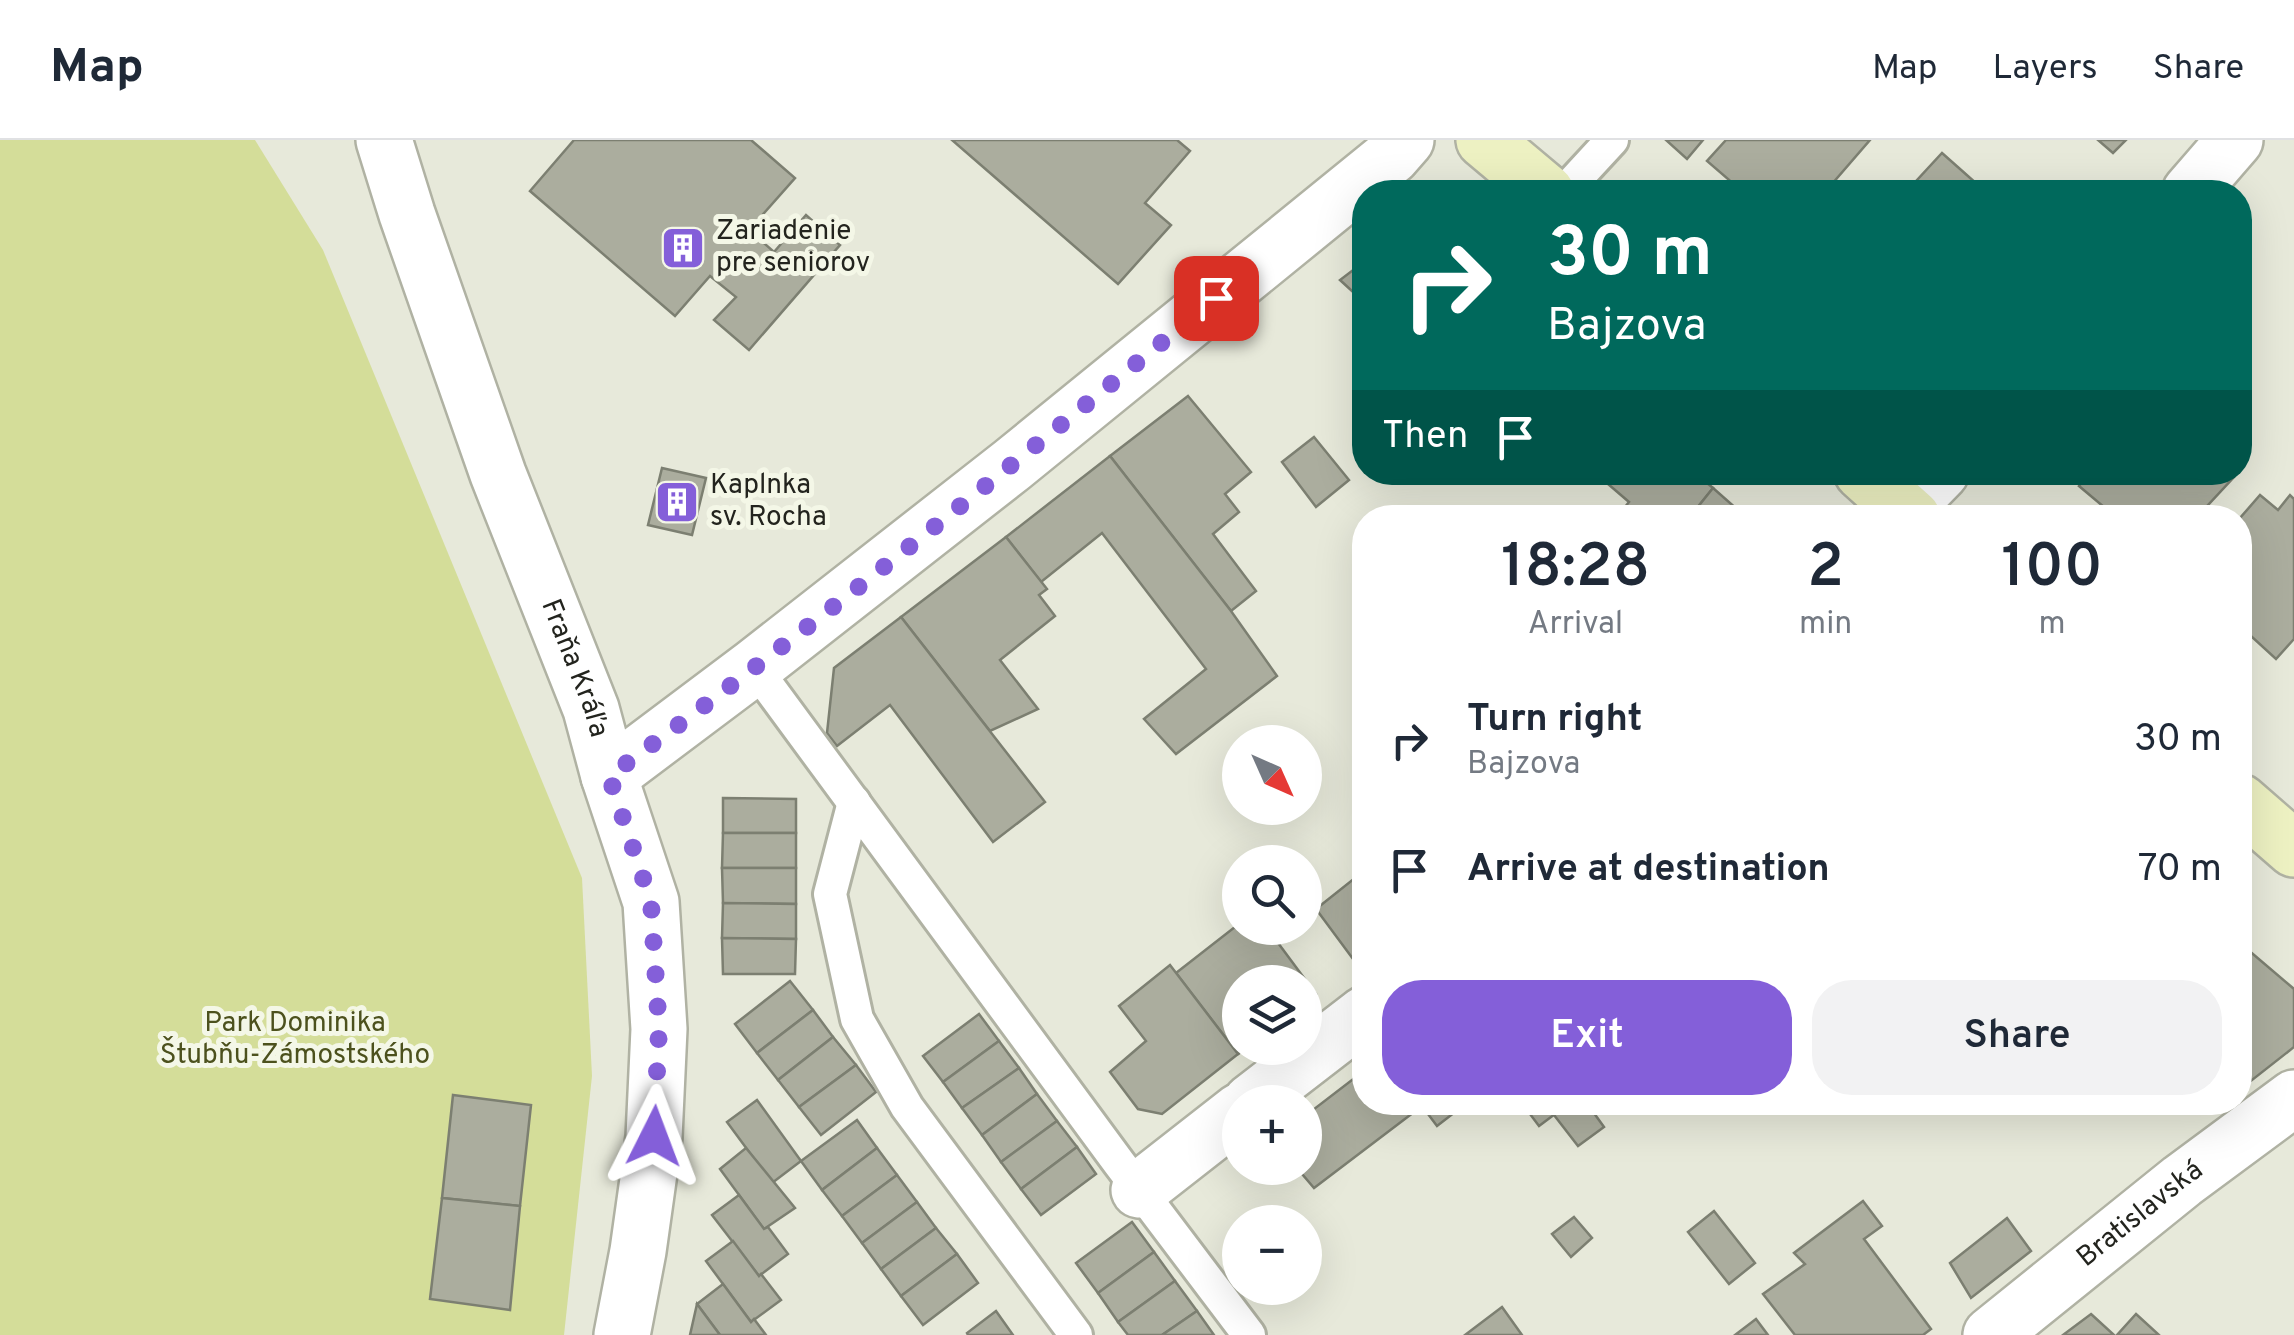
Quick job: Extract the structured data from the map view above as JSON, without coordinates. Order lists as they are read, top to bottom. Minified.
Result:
{"streets":{"street":["Fraňa Kráľa","Bratislavská"]},"parks":["Park Dominika Štubňu-Zámostského"],"places":{"building":["Zariadenie pre seniorov","Kaplnka sv. Rocha"]},"north":"bottom right","page":{"header":"Map","nav":["Map","Layers","Share"],"turn":["30 m","Bajzova"],"then":"Then","eta":["18:28","Arrival","2","min","100","m"],"list":[{"name":"Turn right","note":"Bajzova","value":"30 m"},{"name":"Arrive at destination","value":"70 m"}],"map_buttons":["+","−"],"buttons":["Exit","Share"]}}
